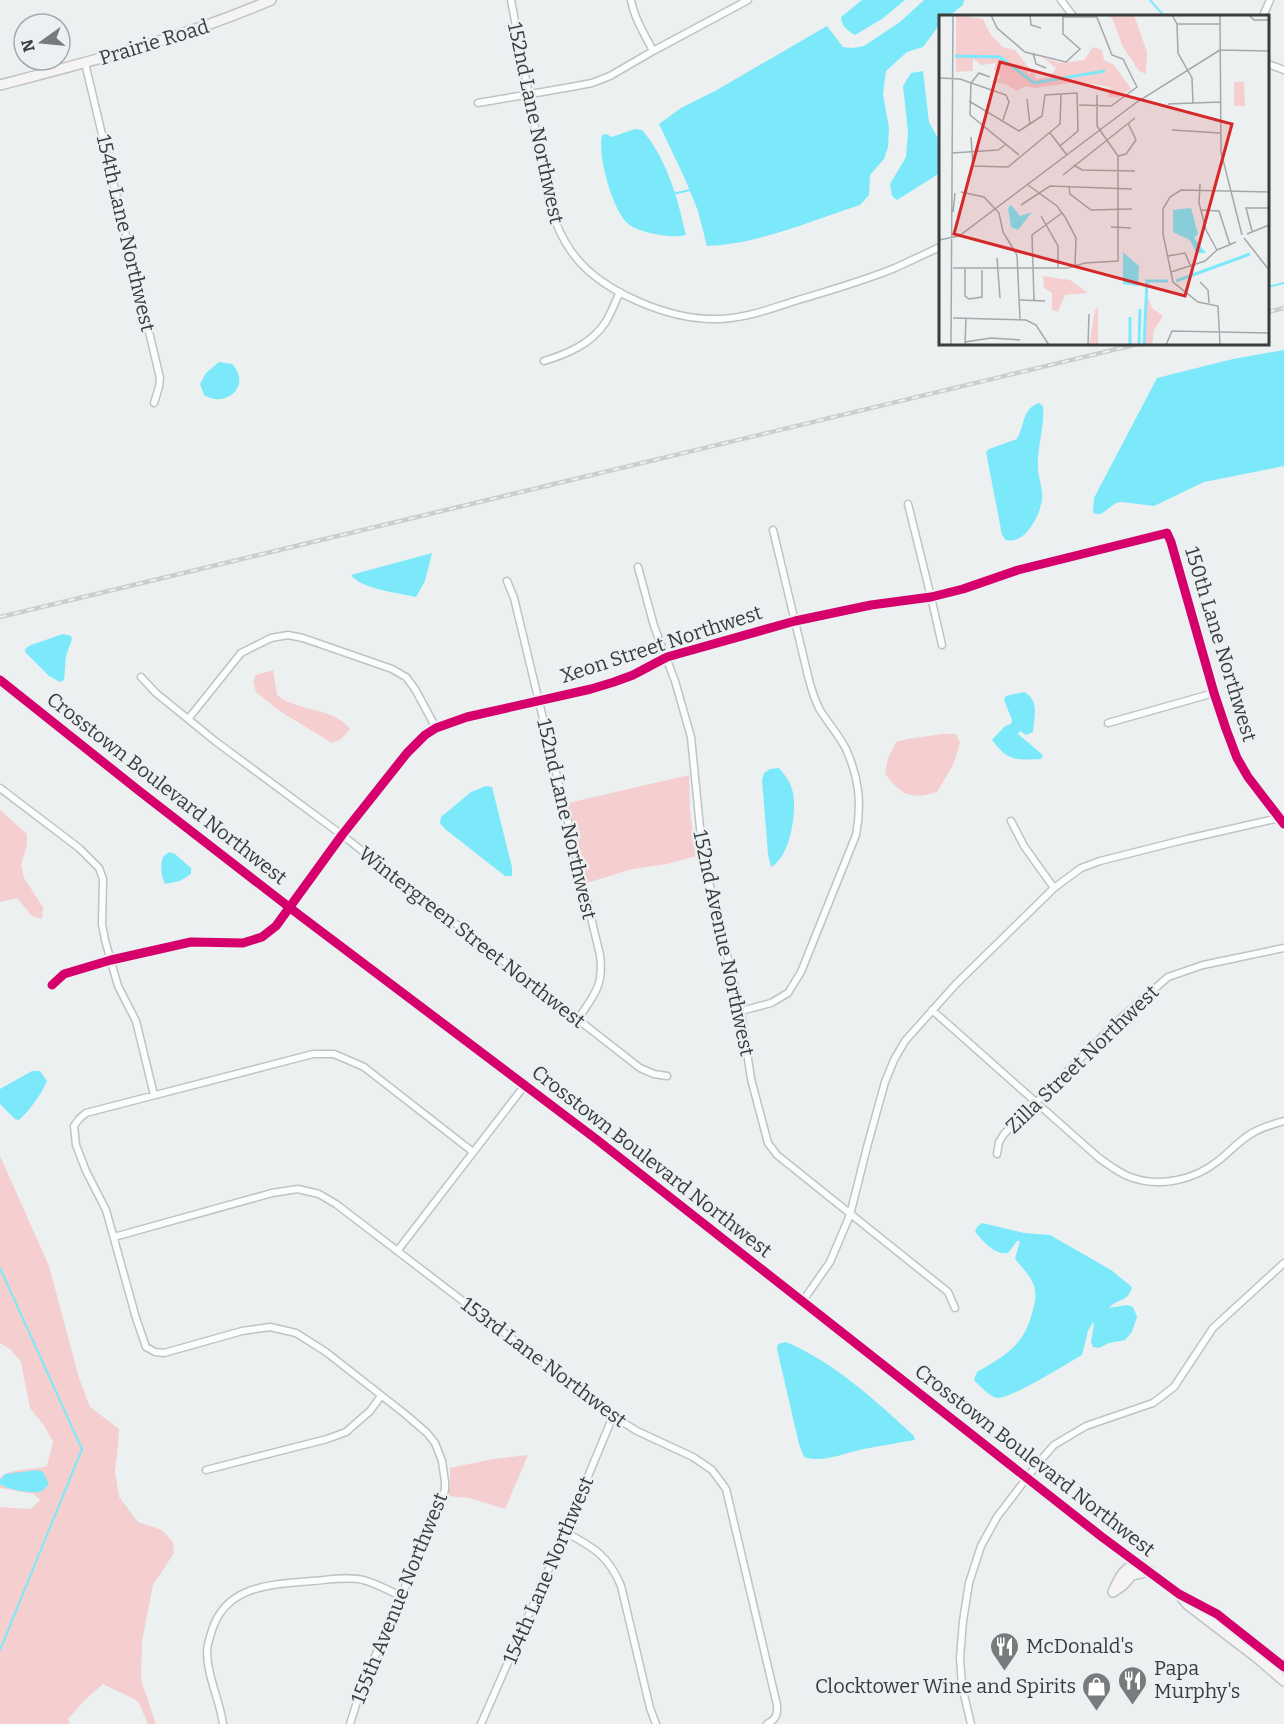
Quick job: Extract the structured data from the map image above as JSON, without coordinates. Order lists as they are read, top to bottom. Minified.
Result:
{"streets":{"street":["Prairie Road","152nd Lane Northwest","154th Lane Northwest","Xeon Street Northwest","150th Lane Northwest","Crosstown Boulevard Northwest","Wintergreen Street Northwest","152nd Avenue Northwest","Zilla Street Northwest","153rd Lane Northwest","155th Avenue Northwest"]},"crossings":[["Prairie Road","154th Lane Northwest"],["152nd Lane Northwest","Xeon Street Northwest"],["152nd Lane Northwest","Wintergreen Street Northwest"],["154th Lane Northwest","153rd Lane Northwest"],["Xeon Street Northwest","150th Lane Northwest"],["Xeon Street Northwest","Crosstown Boulevard Northwest"],["Xeon Street Northwest","Wintergreen Street Northwest"],["Xeon Street Northwest","152nd Avenue Northwest"],["153rd Lane Northwest","155th Avenue Northwest"]],"places":{"restaurant":["McDonald's","Papa Murphy's"],"shop":["Clocktower Wine and Spirits"]},"north":"left"}
